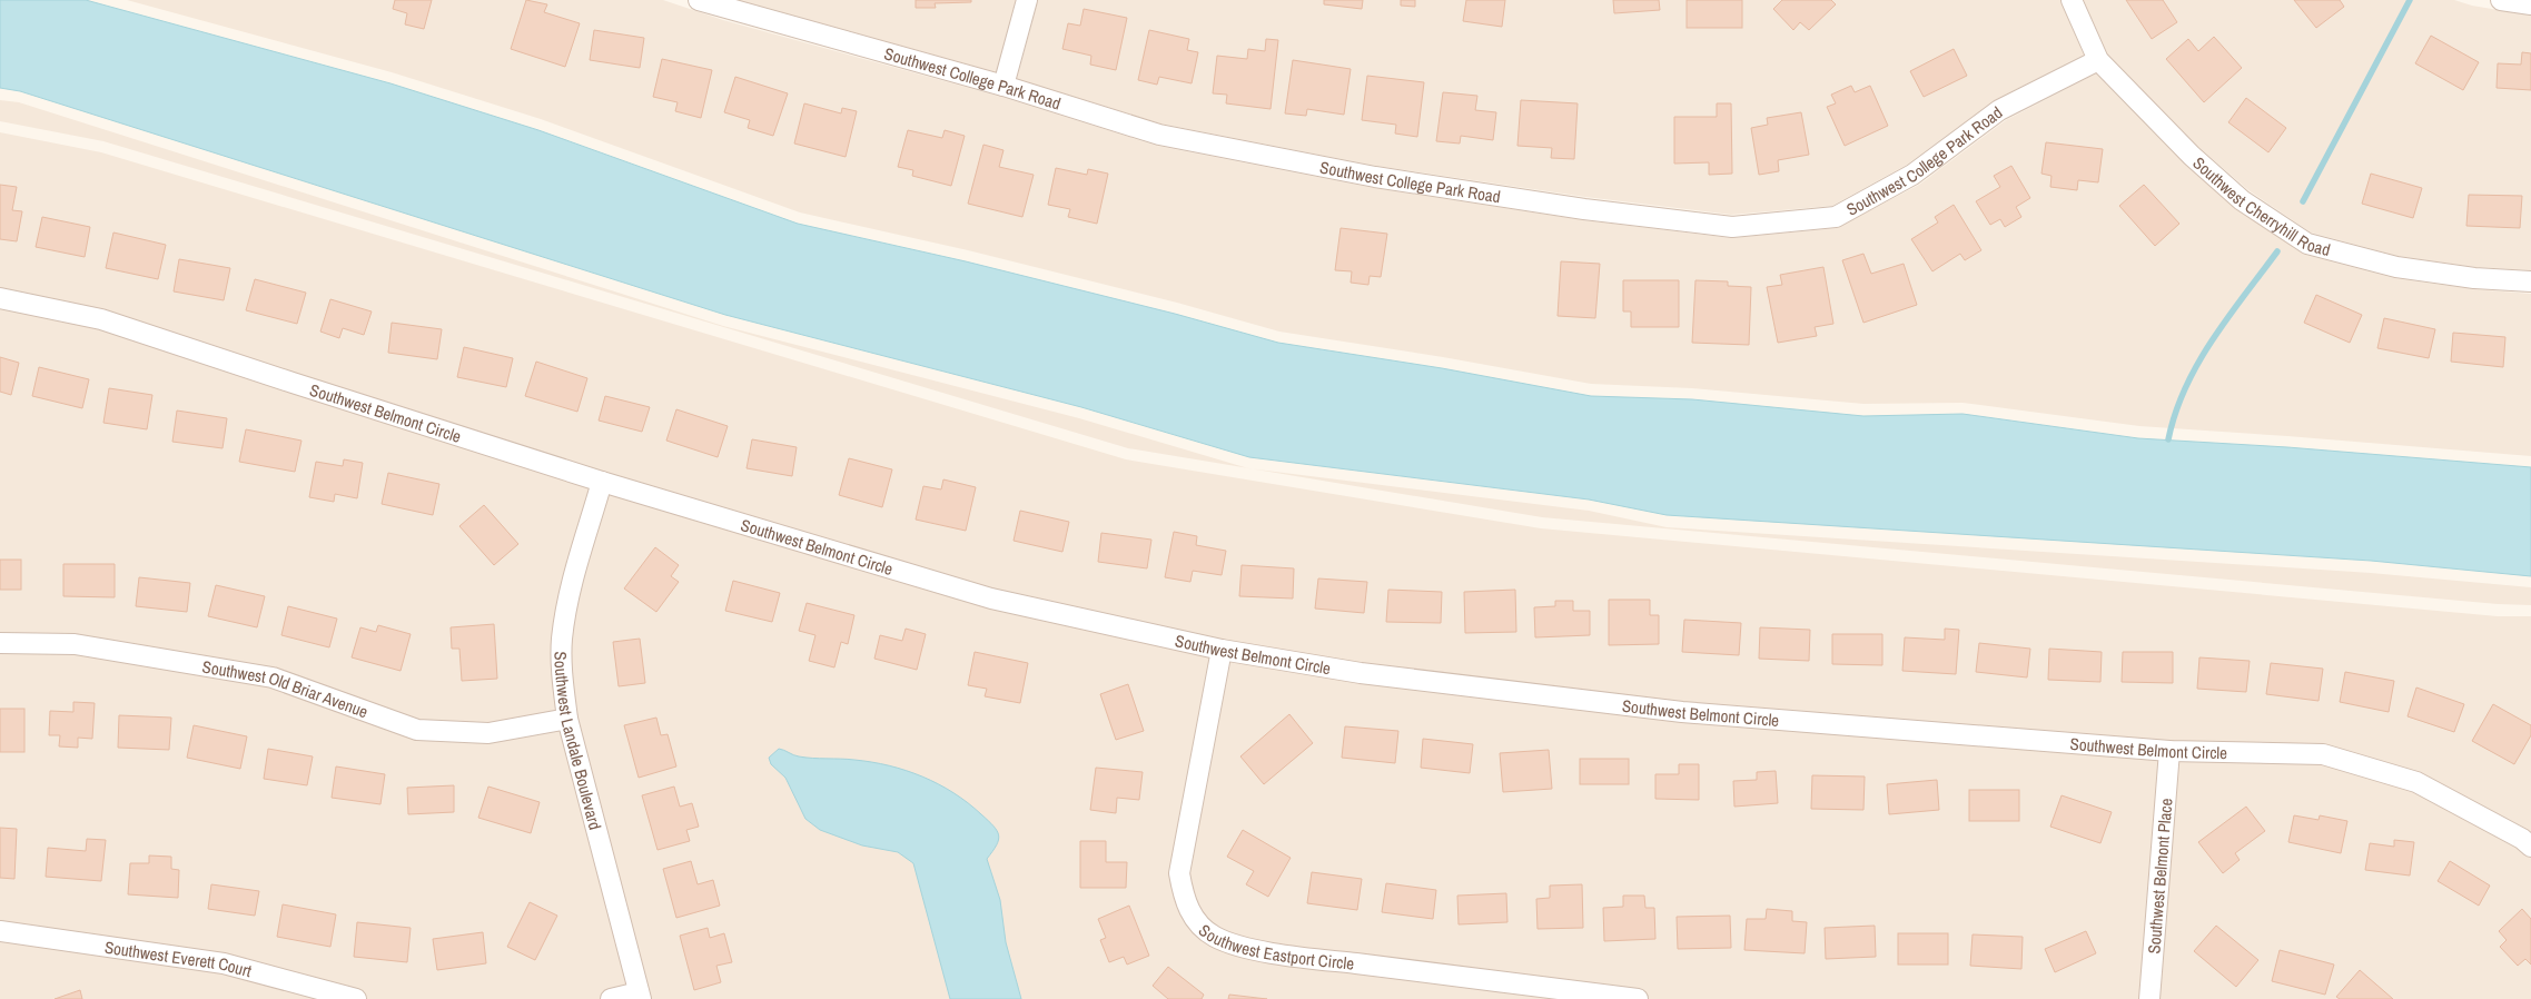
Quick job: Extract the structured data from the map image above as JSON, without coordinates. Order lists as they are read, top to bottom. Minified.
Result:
{"streets":{"street":["Southwest College Park Road","Southwest Cherryhill Road","Southwest Belmont Circle","Southwest Old Briar Avenue","Southwest Landale Boulevard","Southwest Belmont Place","Southwest Eastport Circle","Southwest Everett Court"]},"crossings":[["Southwest College Park Road","Southwest Cherryhill Road"],["Southwest Belmont Circle","Southwest Landale Boulevard"],["Southwest Belmont Circle","Southwest Belmont Place"],["Southwest Belmont Circle","Southwest Eastport Circle"],["Southwest Old Briar Avenue","Southwest Landale Boulevard"]]}
